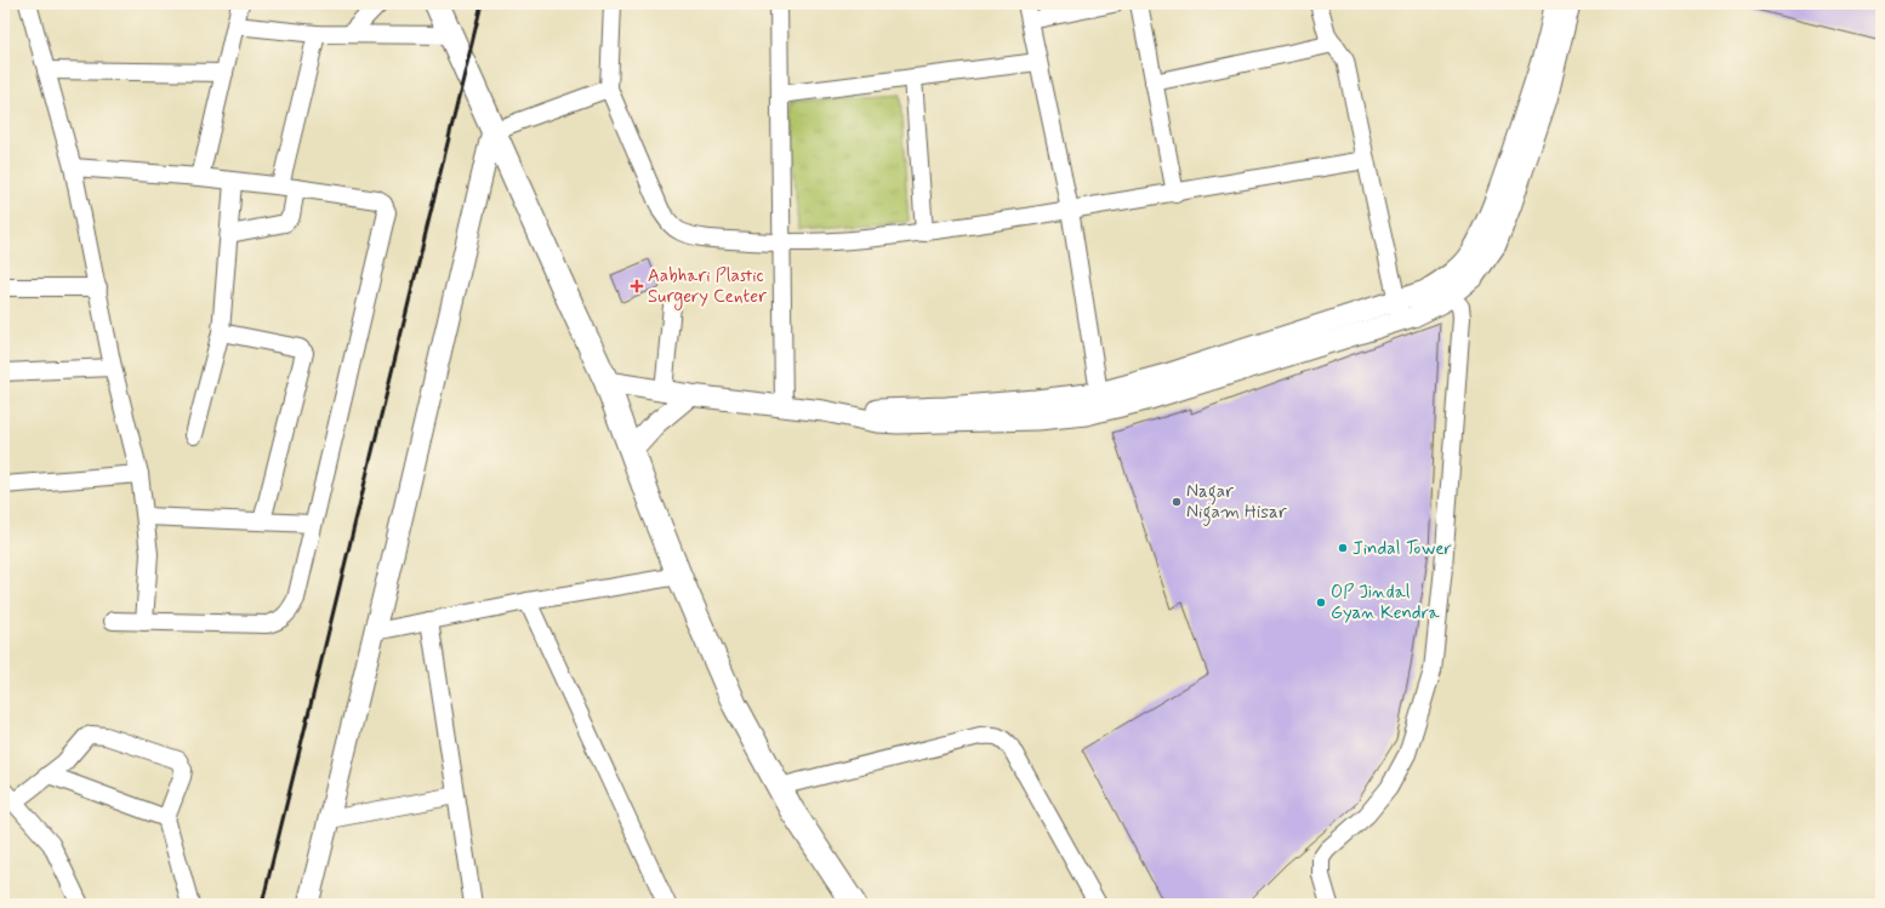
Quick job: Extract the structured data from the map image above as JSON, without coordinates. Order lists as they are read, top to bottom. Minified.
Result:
{"places":{"health":["Aabhari Plastic Surgery Center"],"other":["Nagar Nigam Hisar","Jindal Tower","OP Jindal Gyan Kendra"]}}
